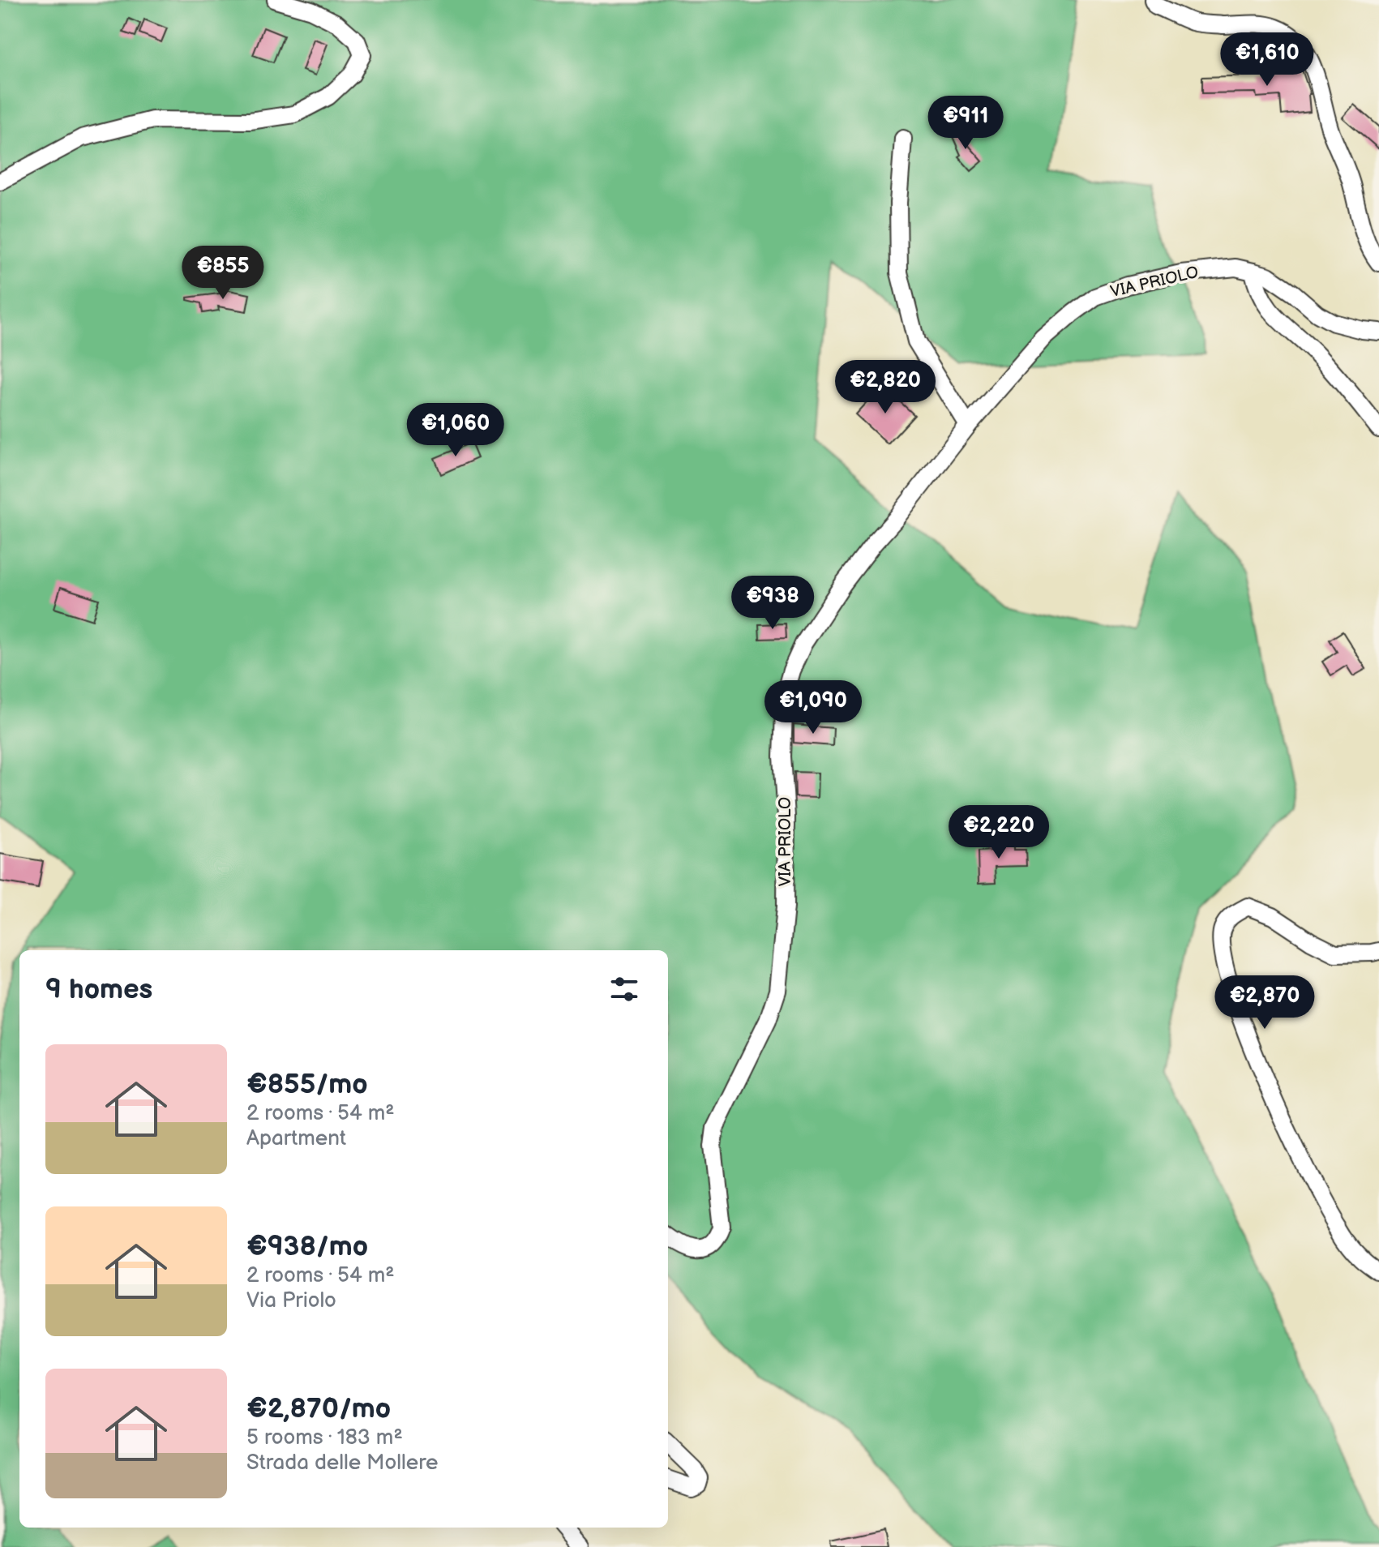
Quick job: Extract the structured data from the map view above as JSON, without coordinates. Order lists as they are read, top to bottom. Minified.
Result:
{"streets":{"street":["VIA PRIOLO"]},"page":{"price":["€1,610","€911","€855","€2,820","€1,060","€938","€1,090","€2,220","€2,870"],"heading":"9 homes","list":[{"name":"€855/mo","note":"2 rooms · 54 m² · Apartment"},{"name":"€938/mo","note":"2 rooms · 54 m² · Via Priolo"},{"name":"€2,870/mo","note":"5 rooms · 183 m² · Strada delle Mollere"}]}}
